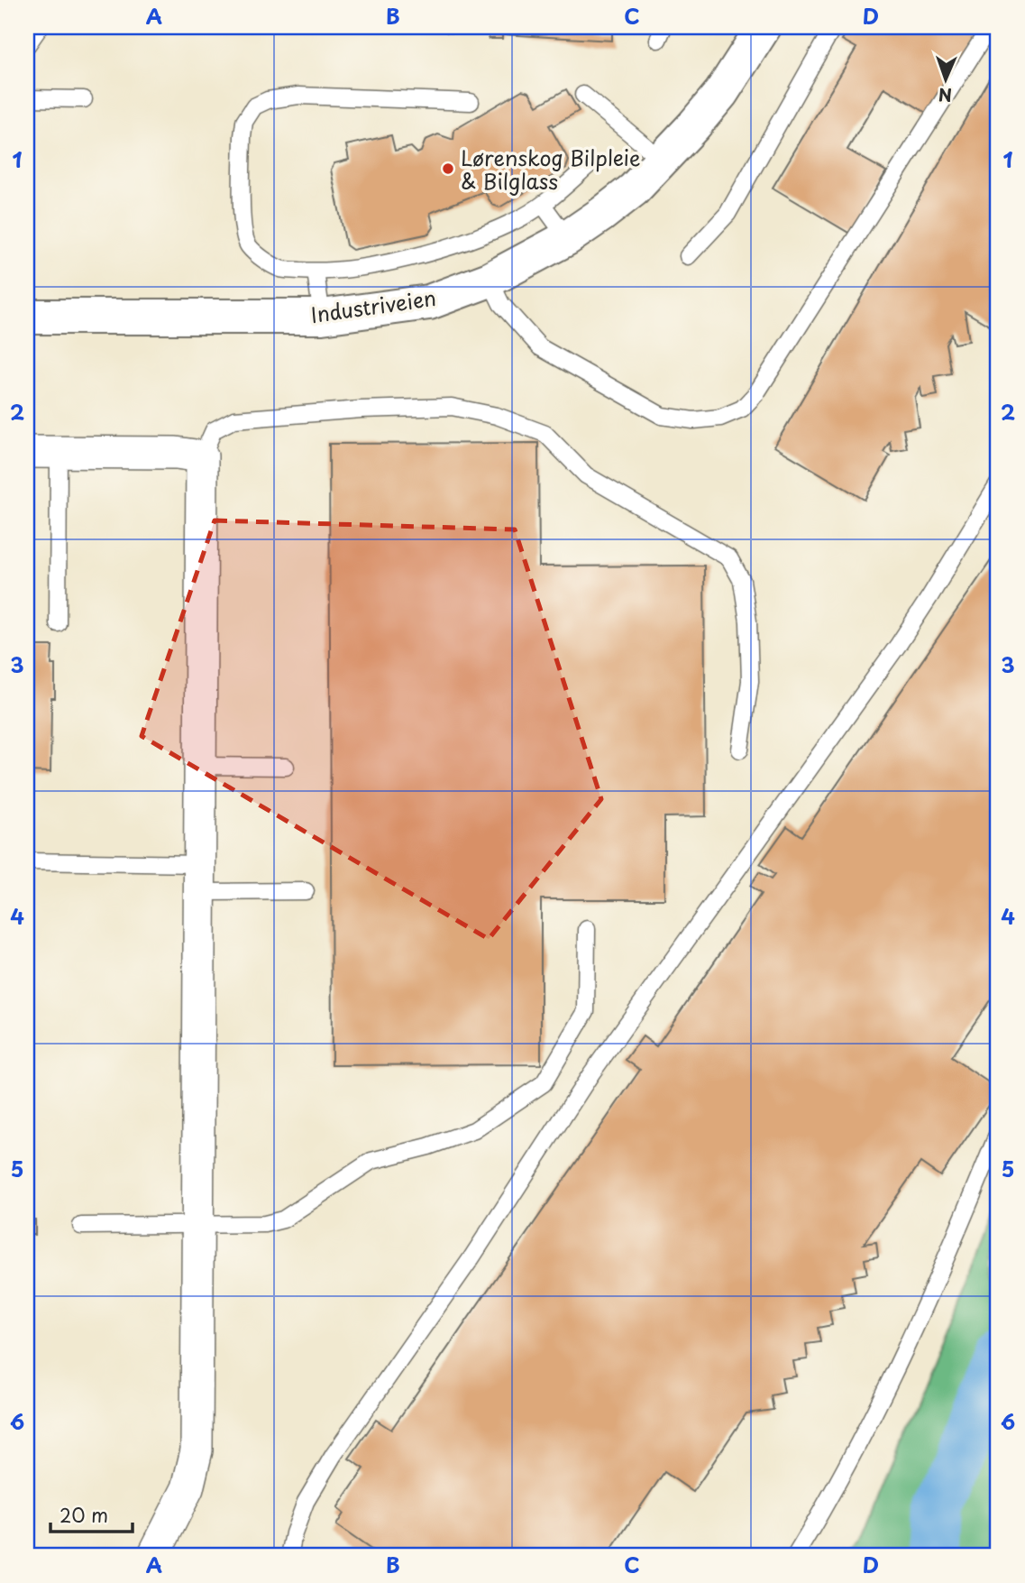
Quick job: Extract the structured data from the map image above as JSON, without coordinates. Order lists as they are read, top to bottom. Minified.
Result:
{"streets":{"street":["Industriveien"]},"places":["Lørenskog Bilpleie & Bilglass"],"scale_bar":"20 m","north":"bottom","grid":{"columns":["A","B","C","D"],"rows":["1","2","3","4","5","6"]}}
